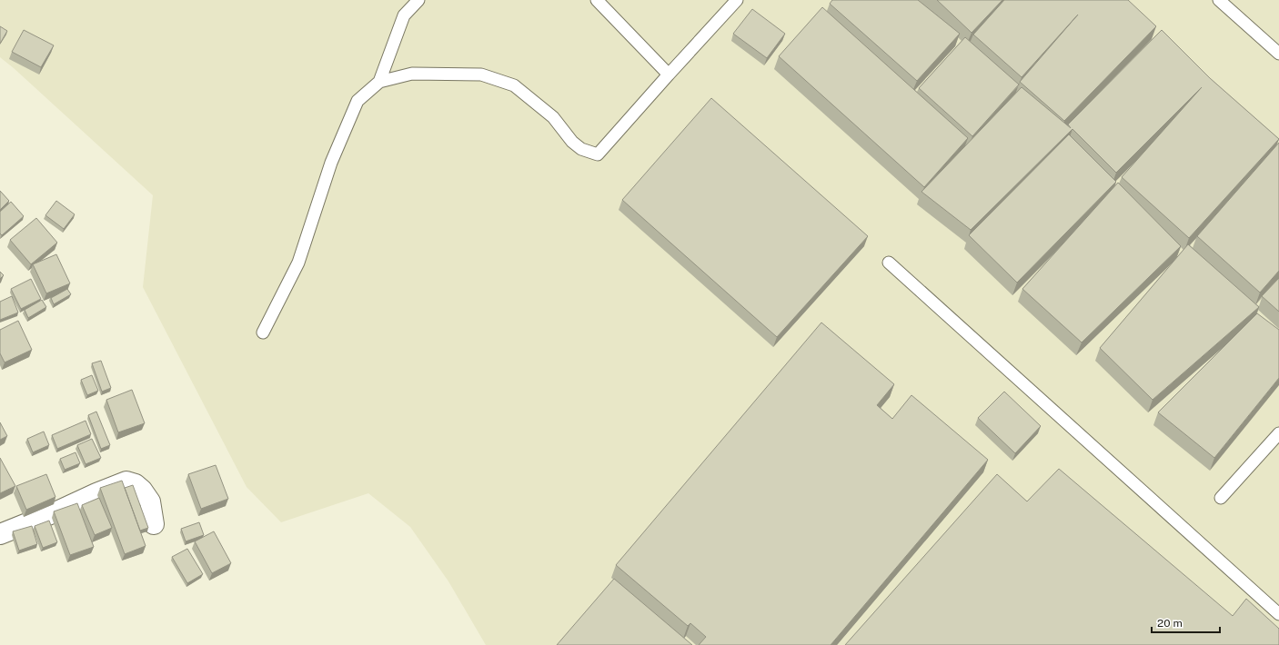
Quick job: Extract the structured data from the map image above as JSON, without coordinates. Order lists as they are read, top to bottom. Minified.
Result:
{"scale_bar":"20 m"}
